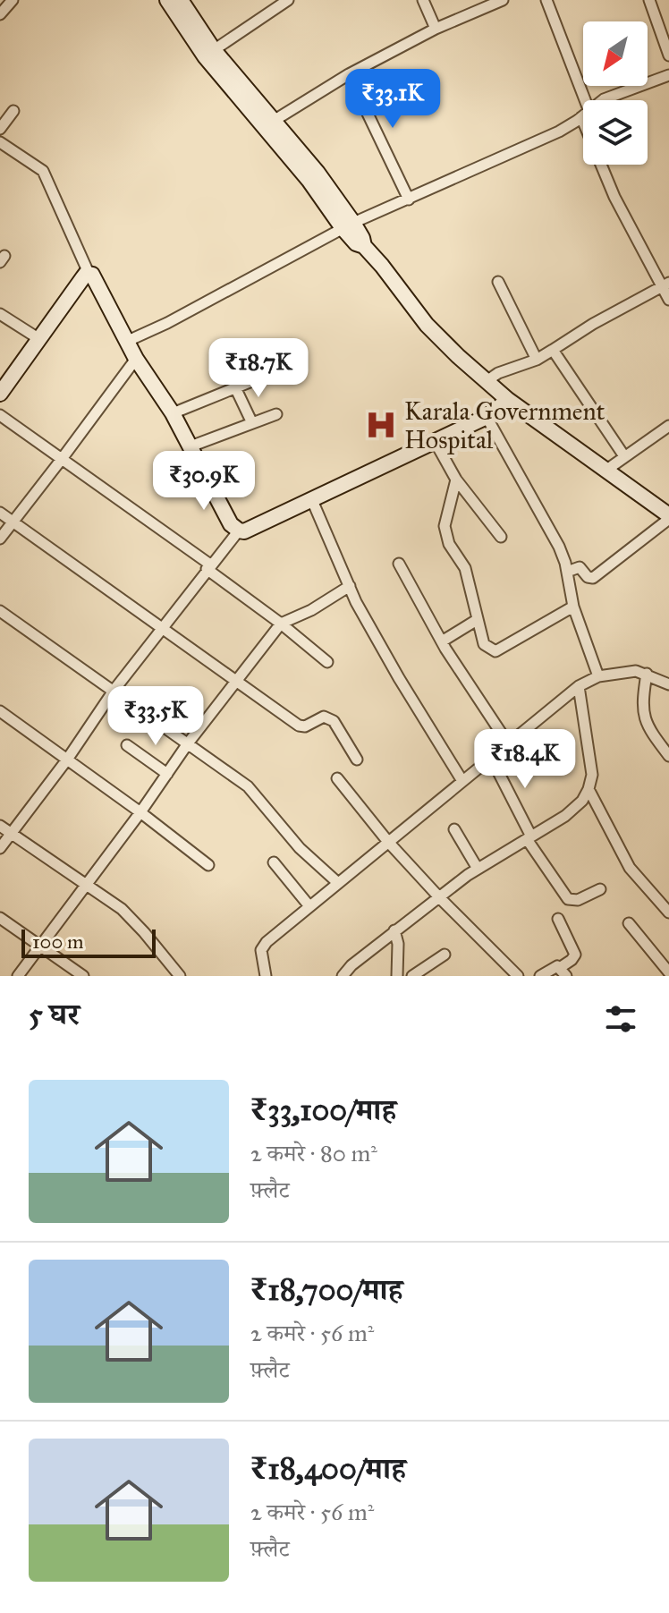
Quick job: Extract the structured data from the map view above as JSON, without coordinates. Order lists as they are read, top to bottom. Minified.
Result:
{"places":{"hospital":["Karala Government Hospital"]},"scale_bar":"100 m","north":"bottom left","page":{"price":["₹33.1K","₹18.7K","₹30.9K","₹33.5K","₹18.4K"],"scale":"100 m","heading":"5 घर","list":[{"name":"₹33,100/माह","note":"2 कमरे · 80 m² · फ़्लैट"},{"name":"₹18,700/माह","note":"2 कमरे · 56 m² · फ़्लैट"},{"name":"₹18,400/माह","note":"2 कमरे · 56 m² · फ़्लैट"}]}}
